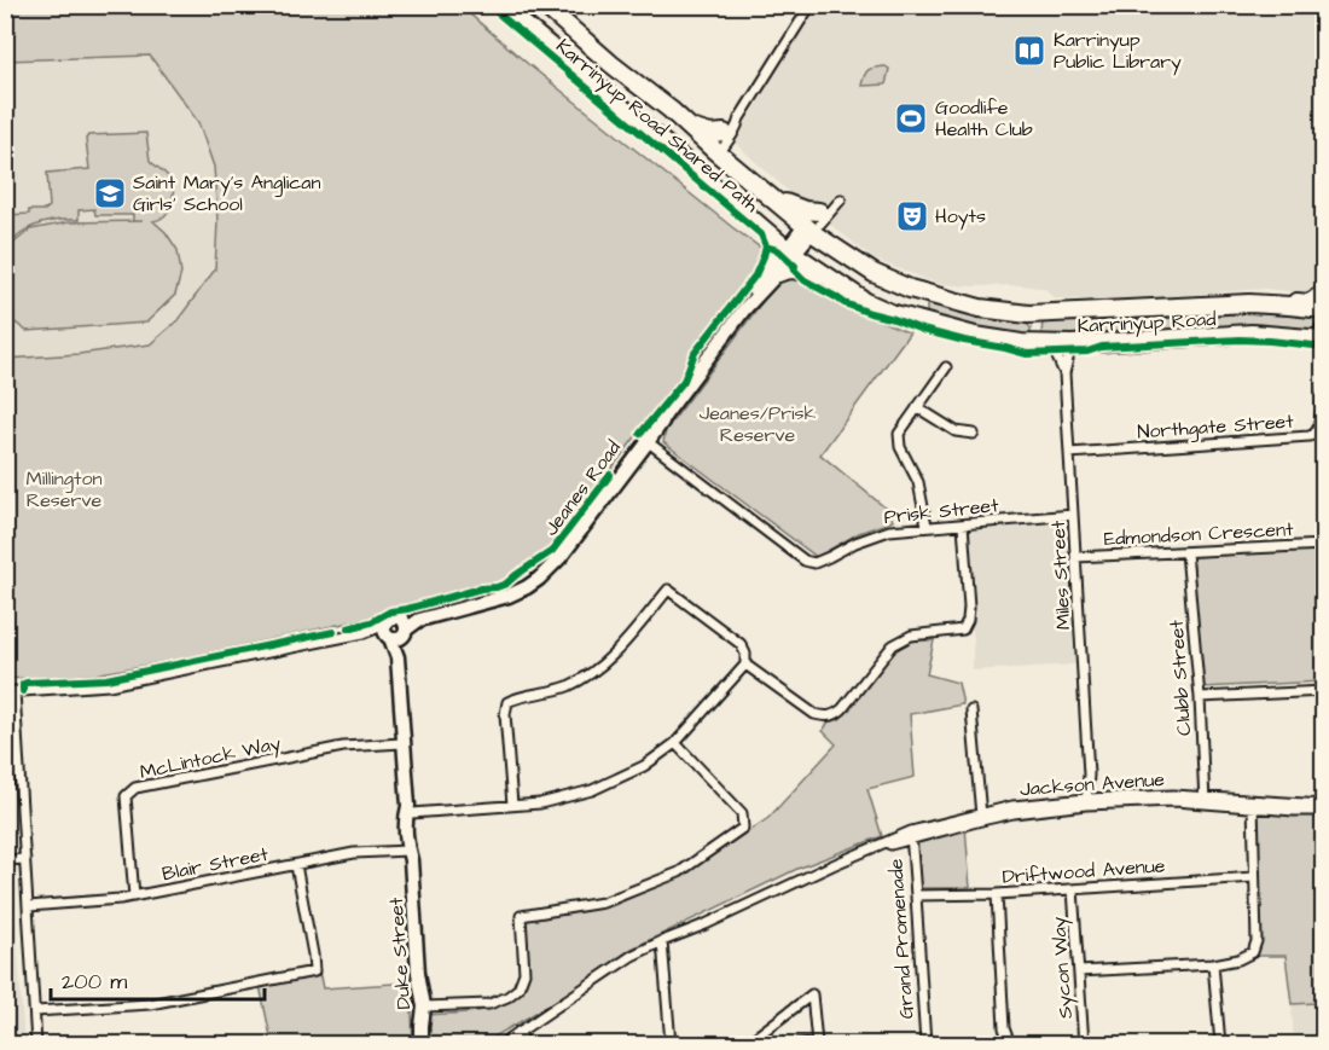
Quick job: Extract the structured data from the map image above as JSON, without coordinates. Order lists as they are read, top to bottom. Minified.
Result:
{"streets":{"highway":["Karrinyup Road"],"main road":["Jeanes Road","Duke Street"],"street":["Northgate Street","Prisk Street","Edmondson Crescent","Miles Street","Clubb Street","McLintock Way","Jackson Avenue","Blair Street","Driftwood Avenue","Grand Promenade","Sycon Way"],"cycle path":["Karrinyup Road Shared Path"]},"crossings":[["Karrinyup Road","Jeanes Road"],["Karrinyup Road","Miles Street"],["Northgate Street","Miles Street"],["Jeanes Road","Prisk Street"],["Jeanes Road","Duke Street"],["Prisk Street","Miles Street"],["Edmondson Crescent","Miles Street"],["Edmondson Crescent","Clubb Street"],["Miles Street","Jackson Avenue"],["Clubb Street","Jackson Avenue"],["McLintock Way","Blair Street"],["McLintock Way","Duke Street"],["Jackson Avenue","Grand Promenade"],["Blair Street","Duke Street"],["Driftwood Avenue","Grand Promenade"],["Driftwood Avenue","Sycon Way"]],"parks":["Jeanes/Prisk Reserve","Millington Reserve"],"places":{"library":["Karrinyup Public Library"],"sports":["Goodlife Health Club"],"school or university":["Saint Mary's Anglican Girls' School"],"theatre":["Hoyts"]},"scale_bar":"200 m"}
